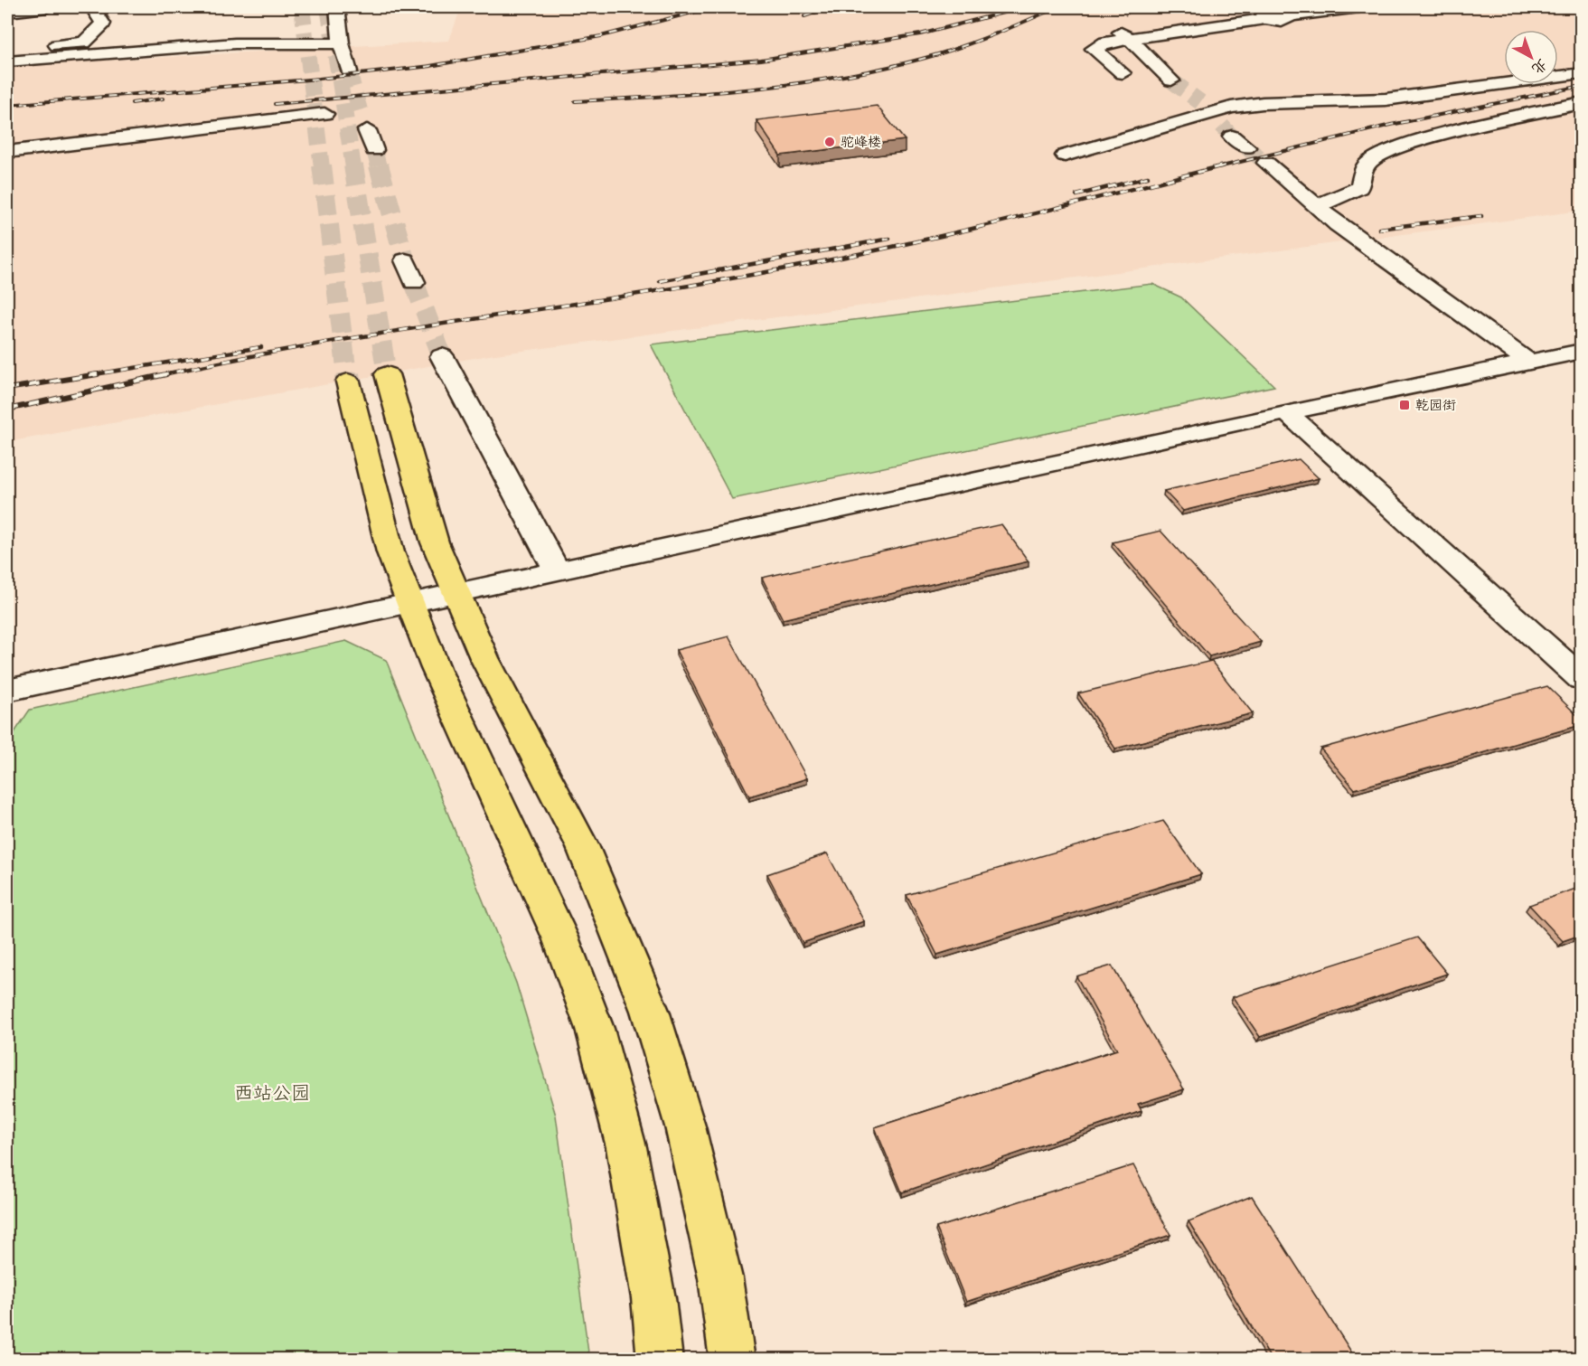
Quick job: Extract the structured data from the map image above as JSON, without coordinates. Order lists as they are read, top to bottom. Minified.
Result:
{"parks":["西站公园"],"places":{"other":["驼峰楼"],"transit":["乾园街"]},"north":"bottom right"}
